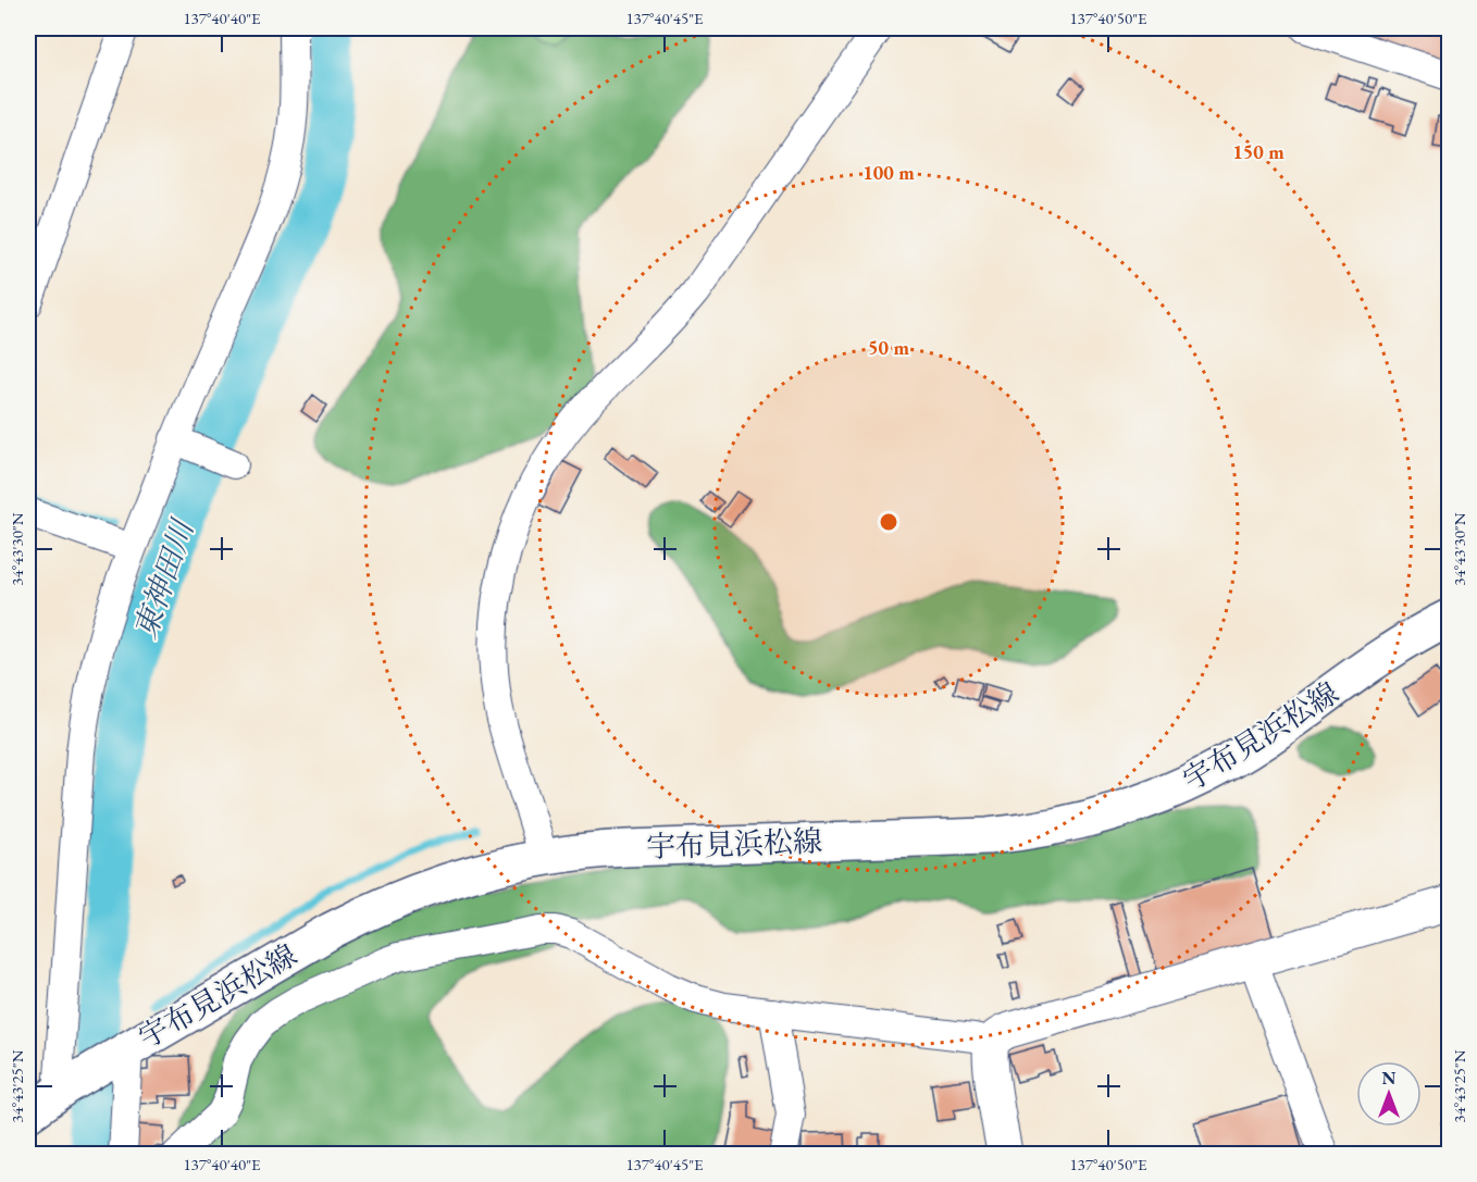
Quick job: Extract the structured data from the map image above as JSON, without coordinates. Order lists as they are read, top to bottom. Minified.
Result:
{"streets":{"main road":["宇布見浜松線"]},"water":["東神田川"],"north":"top","coordinates":["137°40'40\"E","137°40'45\"E","137°40'50\"E","34°43'30\"N","34°43'25\"N"],"rings":["150 m","100 m","50 m"]}
